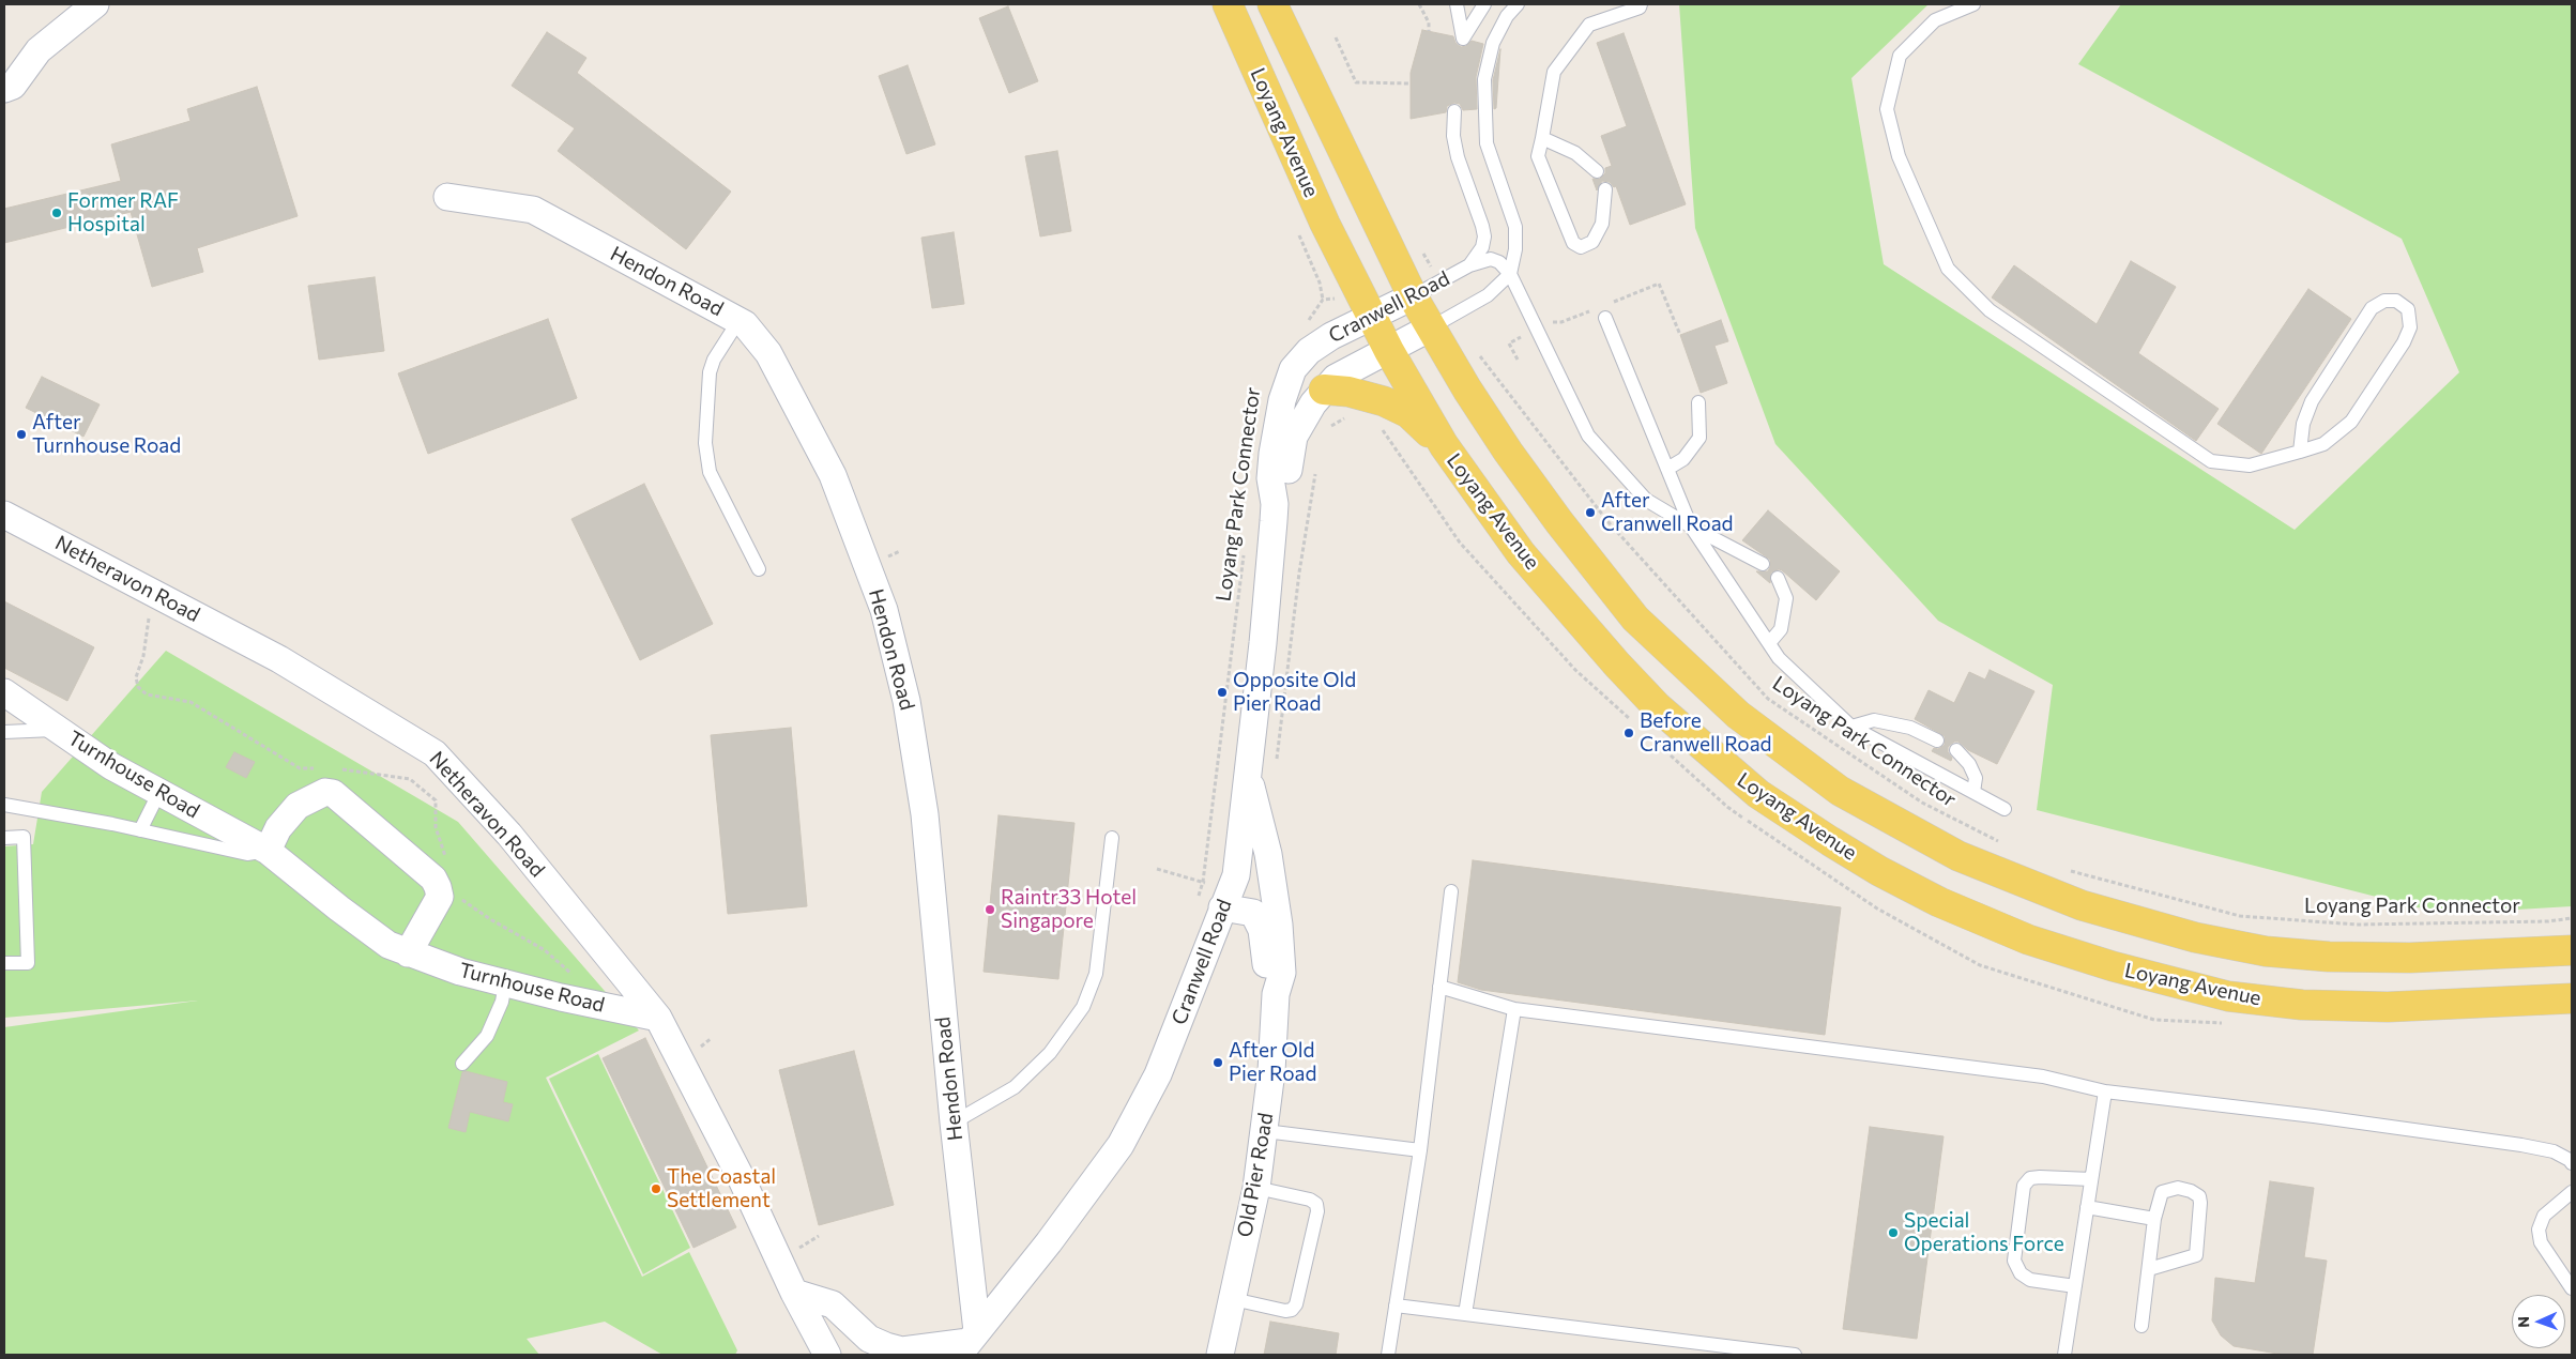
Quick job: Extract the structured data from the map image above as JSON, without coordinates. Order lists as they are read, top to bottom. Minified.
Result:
{"streets":{"main road":["Loyang Avenue"],"street":["Hendon Road","Cranwell Road","Netheravon Road","Turnhouse Road","Old Pier Road"],"path":["Loyang Park Connector"]},"crossings":[["Loyang Avenue","Cranwell Road"],["Hendon Road","Cranwell Road"],["Cranwell Road","Loyang Park Connector"],["Cranwell Road","Old Pier Road"],["Loyang Park Connector","Old Pier Road"],["Netheravon Road","Turnhouse Road"]],"places":["Former RAF Hospital","After Turnhouse Road","After Cranwell Road","Opposite Old Pier Road","Before Cranwell Road","Raintr33 Hotel Singapore","After Old Pier Road","The Coastal Settlement","Special Operations Force"],"north":"left"}
